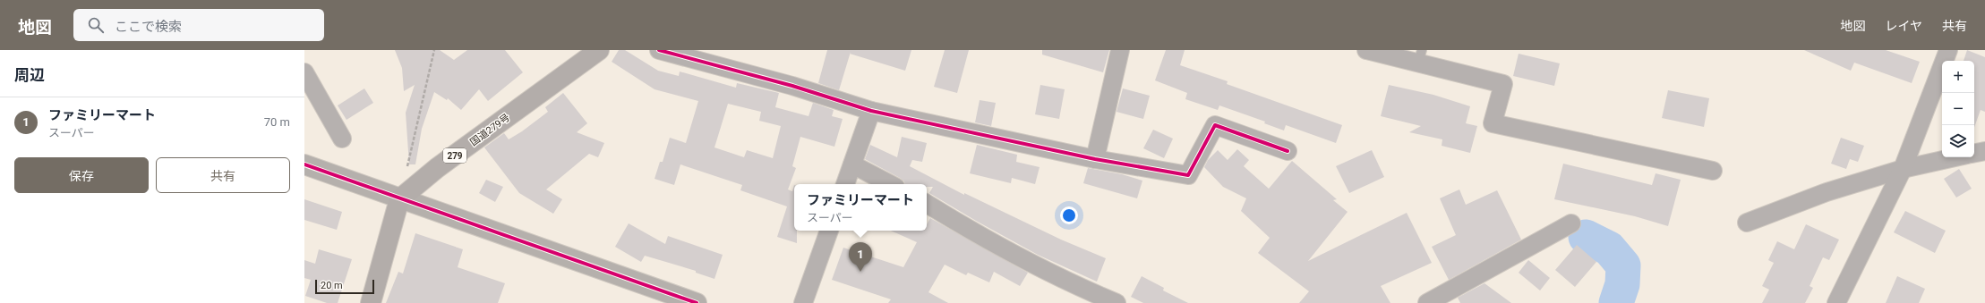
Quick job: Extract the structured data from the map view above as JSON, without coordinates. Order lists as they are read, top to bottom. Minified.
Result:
{"streets":{"highway":["国道279号","279"]},"scale_bar":"20 m","page":{"header":"地図","search":"ここで検索","nav":["地図","レイヤ","共有"],"heading":"周辺","map_buttons":["+","−"],"list":[{"mark":"1","name":"ファミリーマート","note":"スーパー","value":"70 m"}],"buttons":["保存","共有"],"popup":["ファミリーマート","スーパー"],"pins":"1","scale":"20 m"}}
